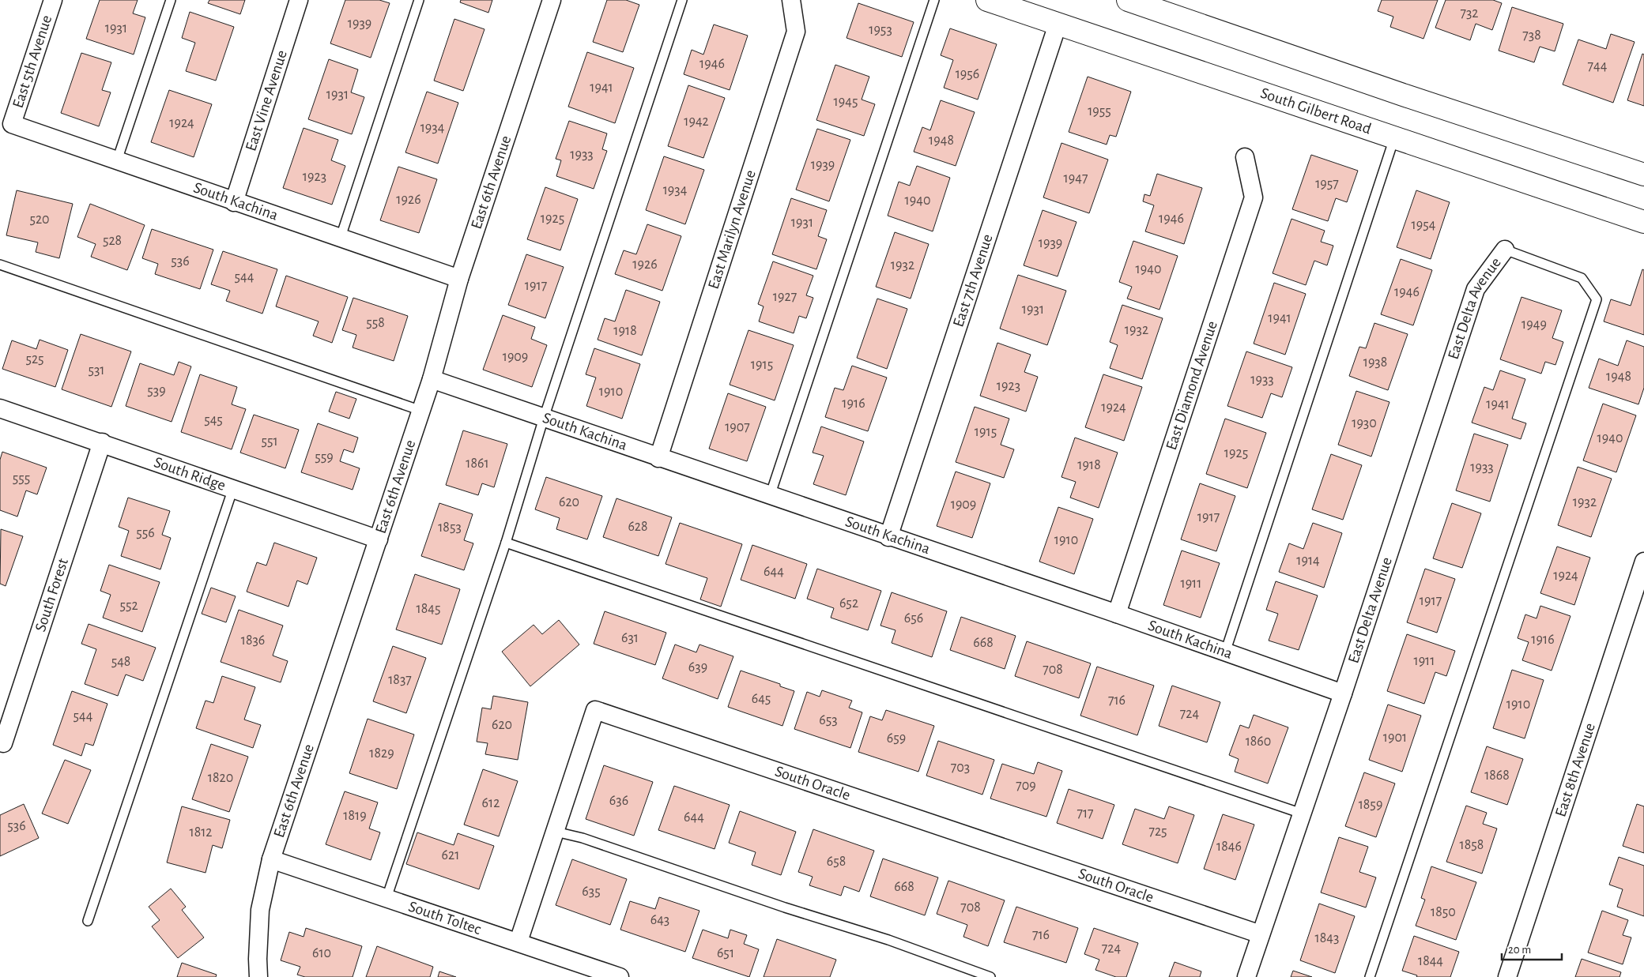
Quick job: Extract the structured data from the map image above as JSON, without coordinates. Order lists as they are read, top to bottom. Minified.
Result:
{"streets":{"main road":["South Gilbert Road"],"street":["East 5th Avenue","East Vine Avenue","East 6th Avenue","South Kachina","East Marilyn Avenue","East 7th Avenue","East Delta Avenue","East Diamond Avenue","South Ridge","South Forest","East 8th Avenue","South Oracle","South Toltec"]},"crossings":[["East 5th Avenue","South Kachina"],["East Vine Avenue","South Kachina"],["South Gilbert Road","East 7th Avenue"],["East 6th Avenue","South Kachina"],["East 6th Avenue","South Ridge"],["East 6th Avenue","South Toltec"],["South Kachina","East Marilyn Avenue"],["South Kachina","East 7th Avenue"],["South Kachina","East Delta Avenue"],["South Kachina","East Diamond Avenue"],["East Delta Avenue","South Oracle"],["South Ridge","South Forest"],["South Oracle","South Toltec"]],"house_numbers":["732","1939","1931","1953","738","1946","744","1956","1941","1931","1945","1955","1942","1924","1934","1948","1933","1939","1923","1947","1957","1934","1926","1940","1925","1946","520","1931","1954","528","1939","536","1926","1932","1940","544","1917","1946","1927","1931","1941","558","1949","1932","1918","1909","525","1938","1915","531","1948","1933","1923","539","1910","1916","1941","1924","545","1930","1907","1915","1940","551","1925","559","1861","1918","1933","555","620","1932","1909","1917","628","1853","556","1910","1914","644","1924","1911","1917","652","552","1845","656","631","1916","1836","668","1911","548","639","708","1837","645","716","1910","724","544","653","620","1901","659","1860","1829","703","1868","1820","709","636","612","1859","717","1819","644","536","725","1812","1858","1846","621","658","668","635","708","1850","643","716","1843","724","610","651","1844"],"scale_bar":"20 m"}
